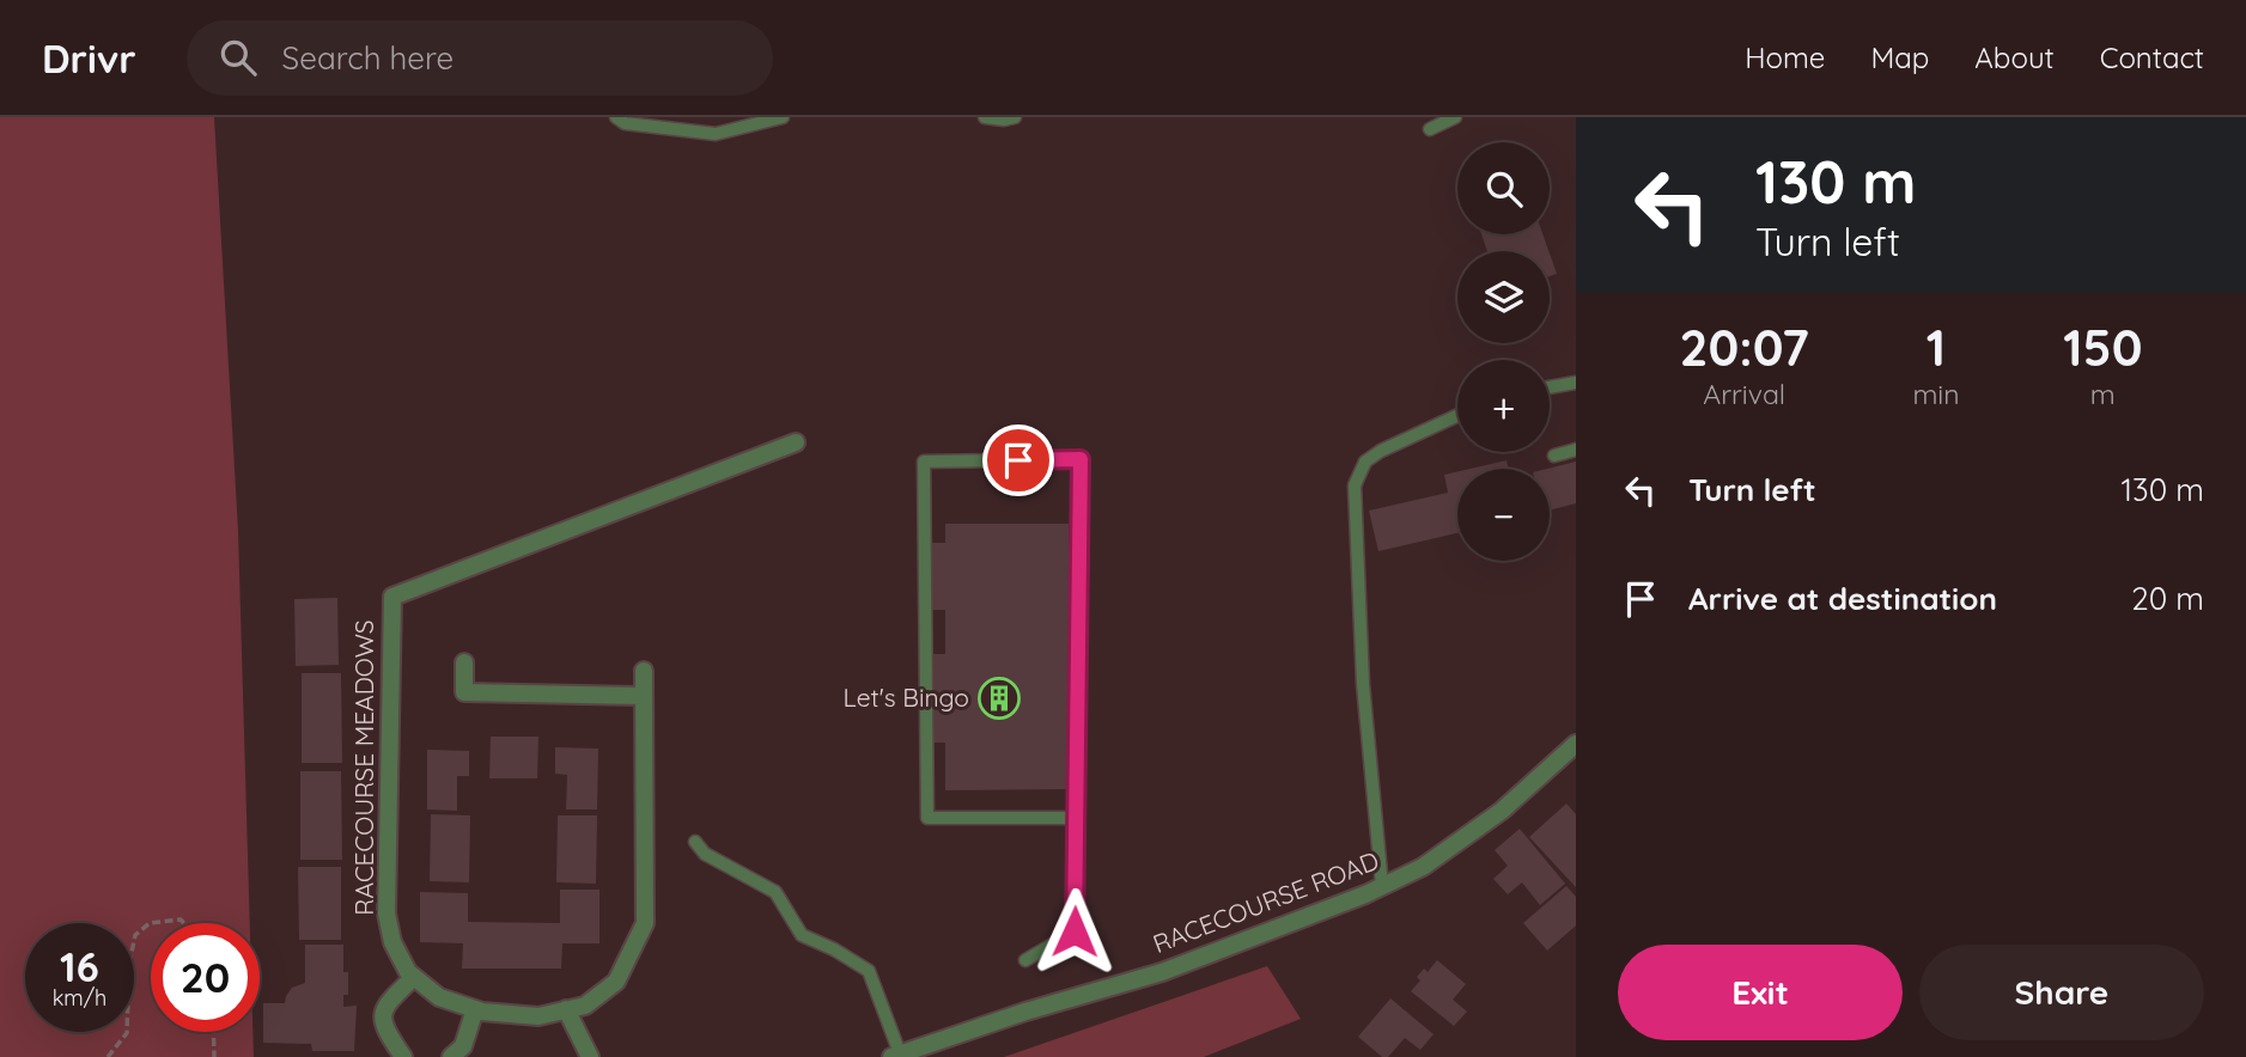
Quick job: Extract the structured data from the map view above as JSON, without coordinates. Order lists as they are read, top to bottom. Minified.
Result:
{"streets":{"street":["RACECOURSE MEADOWS","RACECOURSE ROAD"]},"places":{"building":["Let's Bingo"]},"page":{"header":"Drivr","search":"Search here","nav":["Home","Map","About","Contact"],"turn":["130 m","Turn left"],"map_buttons":["+","−"],"eta":["20:07","Arrival","1","min","150","m"],"list":[{"name":"Turn left","value":"130 m"},{"name":"Arrive at destination","value":"20 m"}],"speed":"16 km/h","limit":"20","buttons":["Exit","Share"]}}
